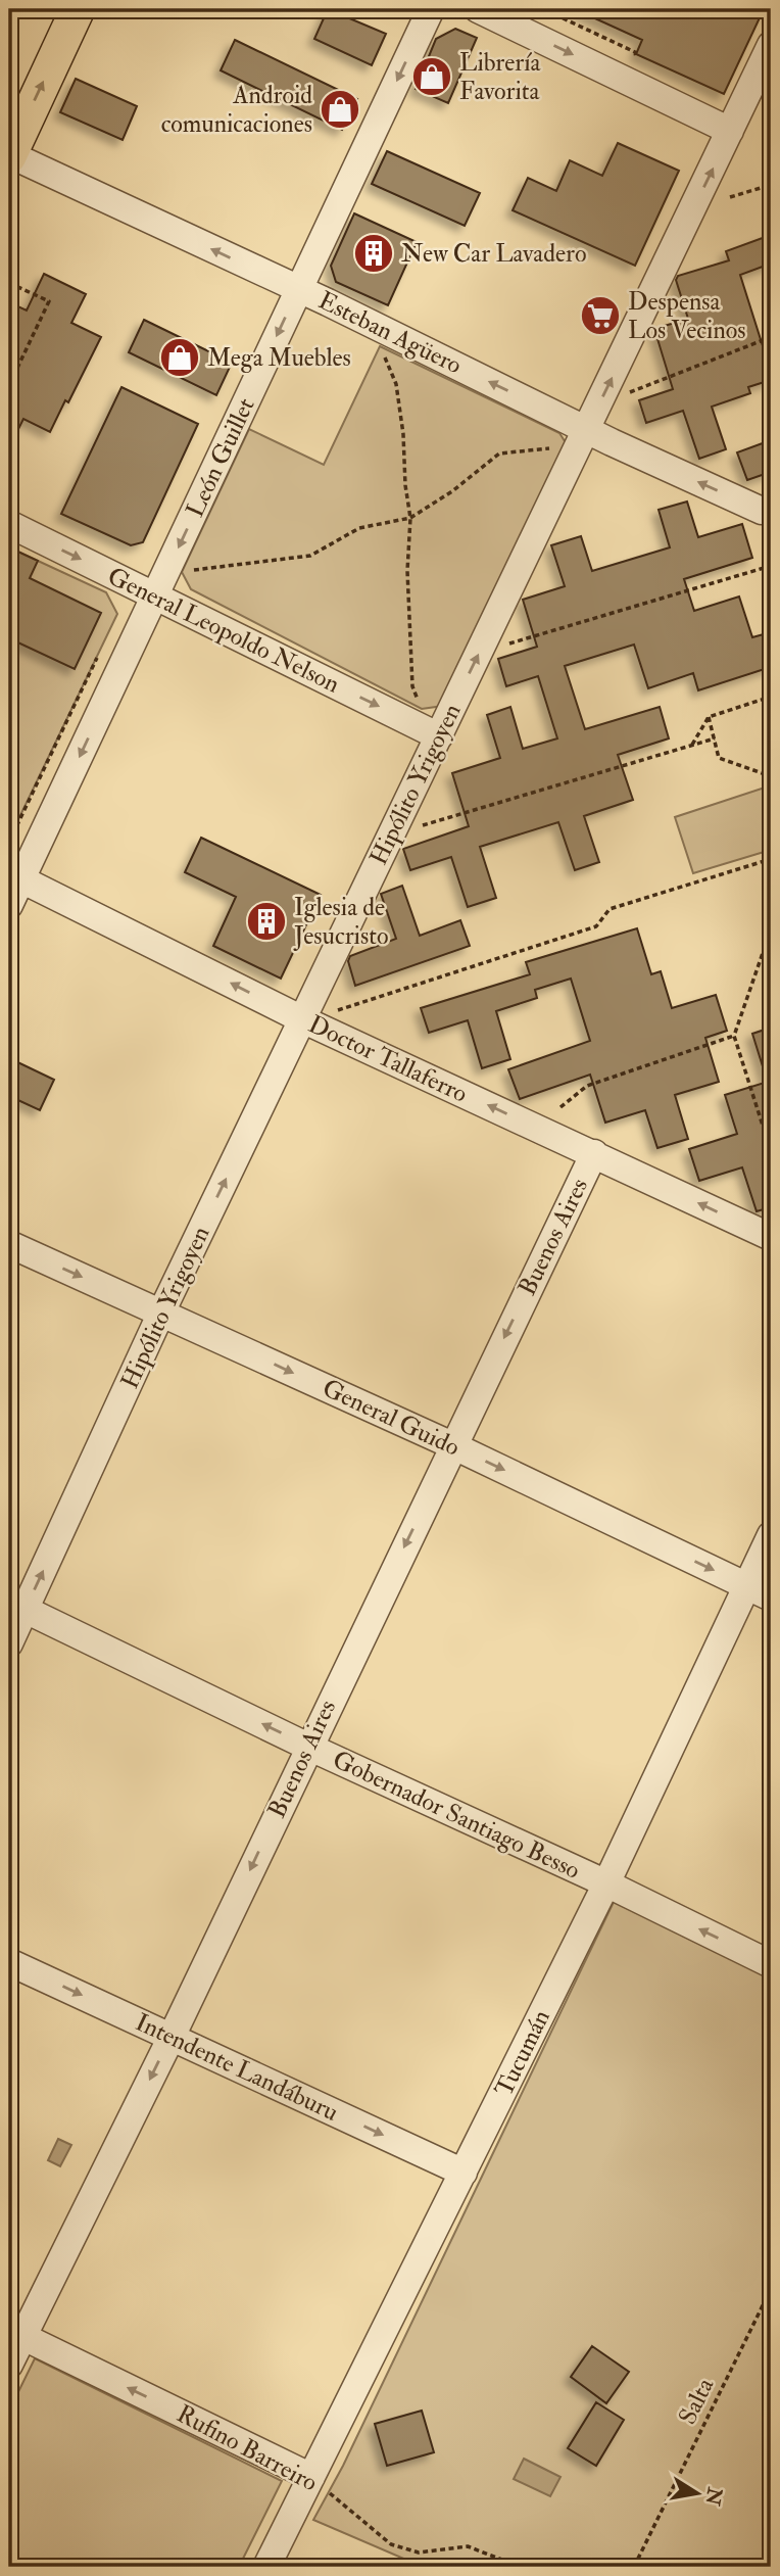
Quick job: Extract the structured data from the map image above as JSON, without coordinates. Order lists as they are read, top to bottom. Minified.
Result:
{"streets":{"street":["Esteban Agüero","León Guillet","General Leopoldo Nelson","Hipólito Yrigoyen","Doctor Tallaferro","Buenos Aires","General Guido","Gobernador Santiago Besso","Tucumán","Intendente Landáburu","Rufino Barreiro"],"path":["Salta"]},"crossings":[["Esteban Agüero","León Guillet"],["Esteban Agüero","Hipólito Yrigoyen"],["León Guillet","General Leopoldo Nelson"],["León Guillet","Doctor Tallaferro"],["General Leopoldo Nelson","Hipólito Yrigoyen"],["Hipólito Yrigoyen","Doctor Tallaferro"],["Hipólito Yrigoyen","General Guido"],["Hipólito Yrigoyen","Gobernador Santiago Besso"],["Doctor Tallaferro","Buenos Aires"],["Buenos Aires","General Guido"],["Buenos Aires","Gobernador Santiago Besso"],["Buenos Aires","Intendente Landáburu"],["Buenos Aires","Rufino Barreiro"],["General Guido","Tucumán"],["Gobernador Santiago Besso","Tucumán"],["Tucumán","Intendente Landáburu"],["Tucumán","Rufino Barreiro"]],"one_way":["Esteban Agüero","León Guillet","General Leopoldo Nelson","Hipólito Yrigoyen","Doctor Tallaferro","Buenos Aires","General Guido","Gobernador Santiago Besso","Intendente Landáburu","Rufino Barreiro"],"places":{"shop":["Librería Favorita","Android comunicaciones","Mega Muebles"],"building":["New Car Lavadero","Iglesia de Jesucristo"],"supermarket":["Despensa Los Vecinos"]},"north":"right"}
